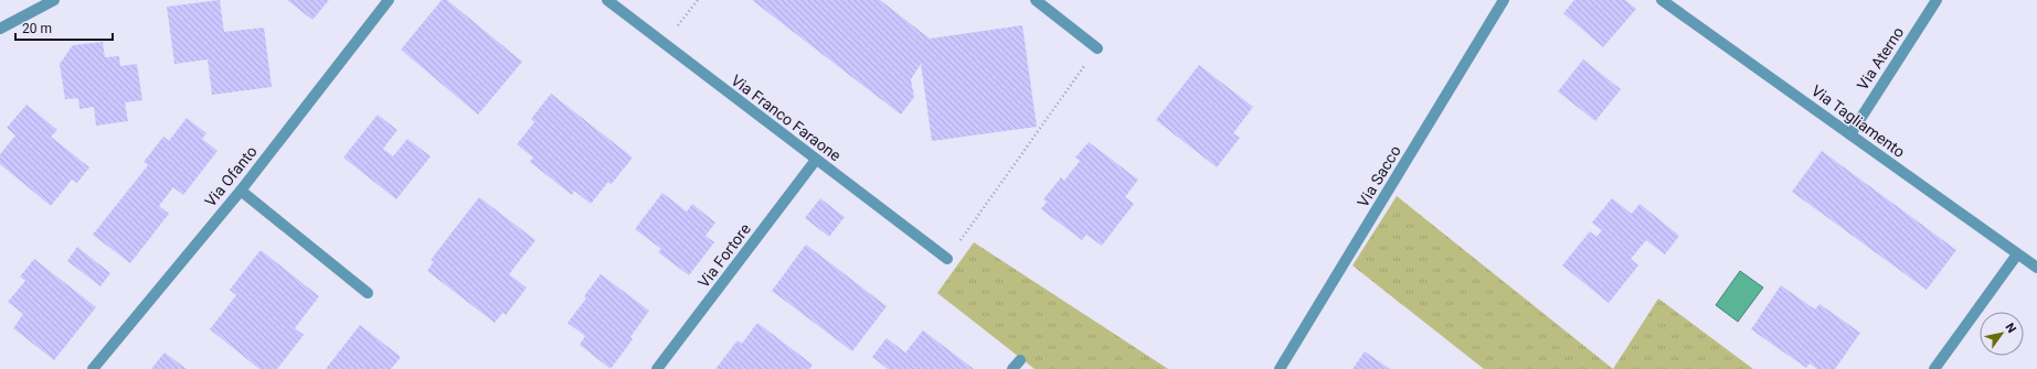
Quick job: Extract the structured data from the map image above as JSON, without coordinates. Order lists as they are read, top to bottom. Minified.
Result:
{"streets":{"street":["Via Aterno","Via Franco Faraone","Via Tagliamento","Via Ofanto","Via Sacco","Via Fortore"]},"crossings":[["Via Aterno","Via Tagliamento"],["Via Franco Faraone","Via Fortore"]],"scale_bar":"20 m","north":"top right"}
